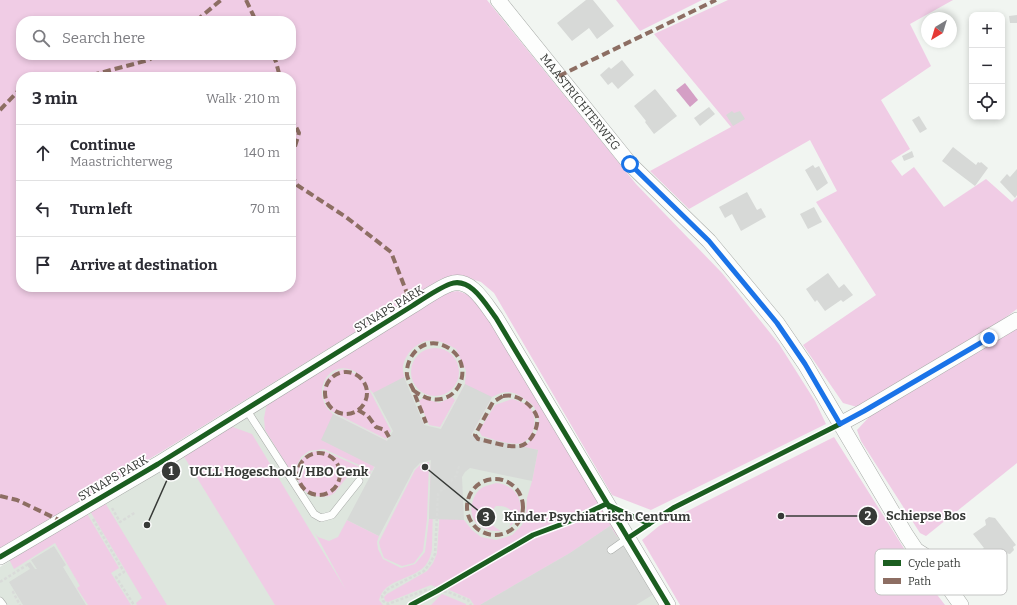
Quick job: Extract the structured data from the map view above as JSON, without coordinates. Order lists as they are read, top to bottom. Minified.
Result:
{"streets":{"street":["MAASTRICHTERWEG","SYNAPS PARK"]},"places":["Kinder Psychiatrisch Centrum","Schiepse Bos","UCLL Hogeschool / HBO Genk"],"legend":["Cycle path","Path"],"north":"bottom left","page":{"map_buttons":["+","−"],"search":"Search here","heading":["3 min","Walk · 210 m"],"list":[["Continue","Maastrichterweg","140 m"],["Turn left","70 m"],"Arrive at destination"]}}
